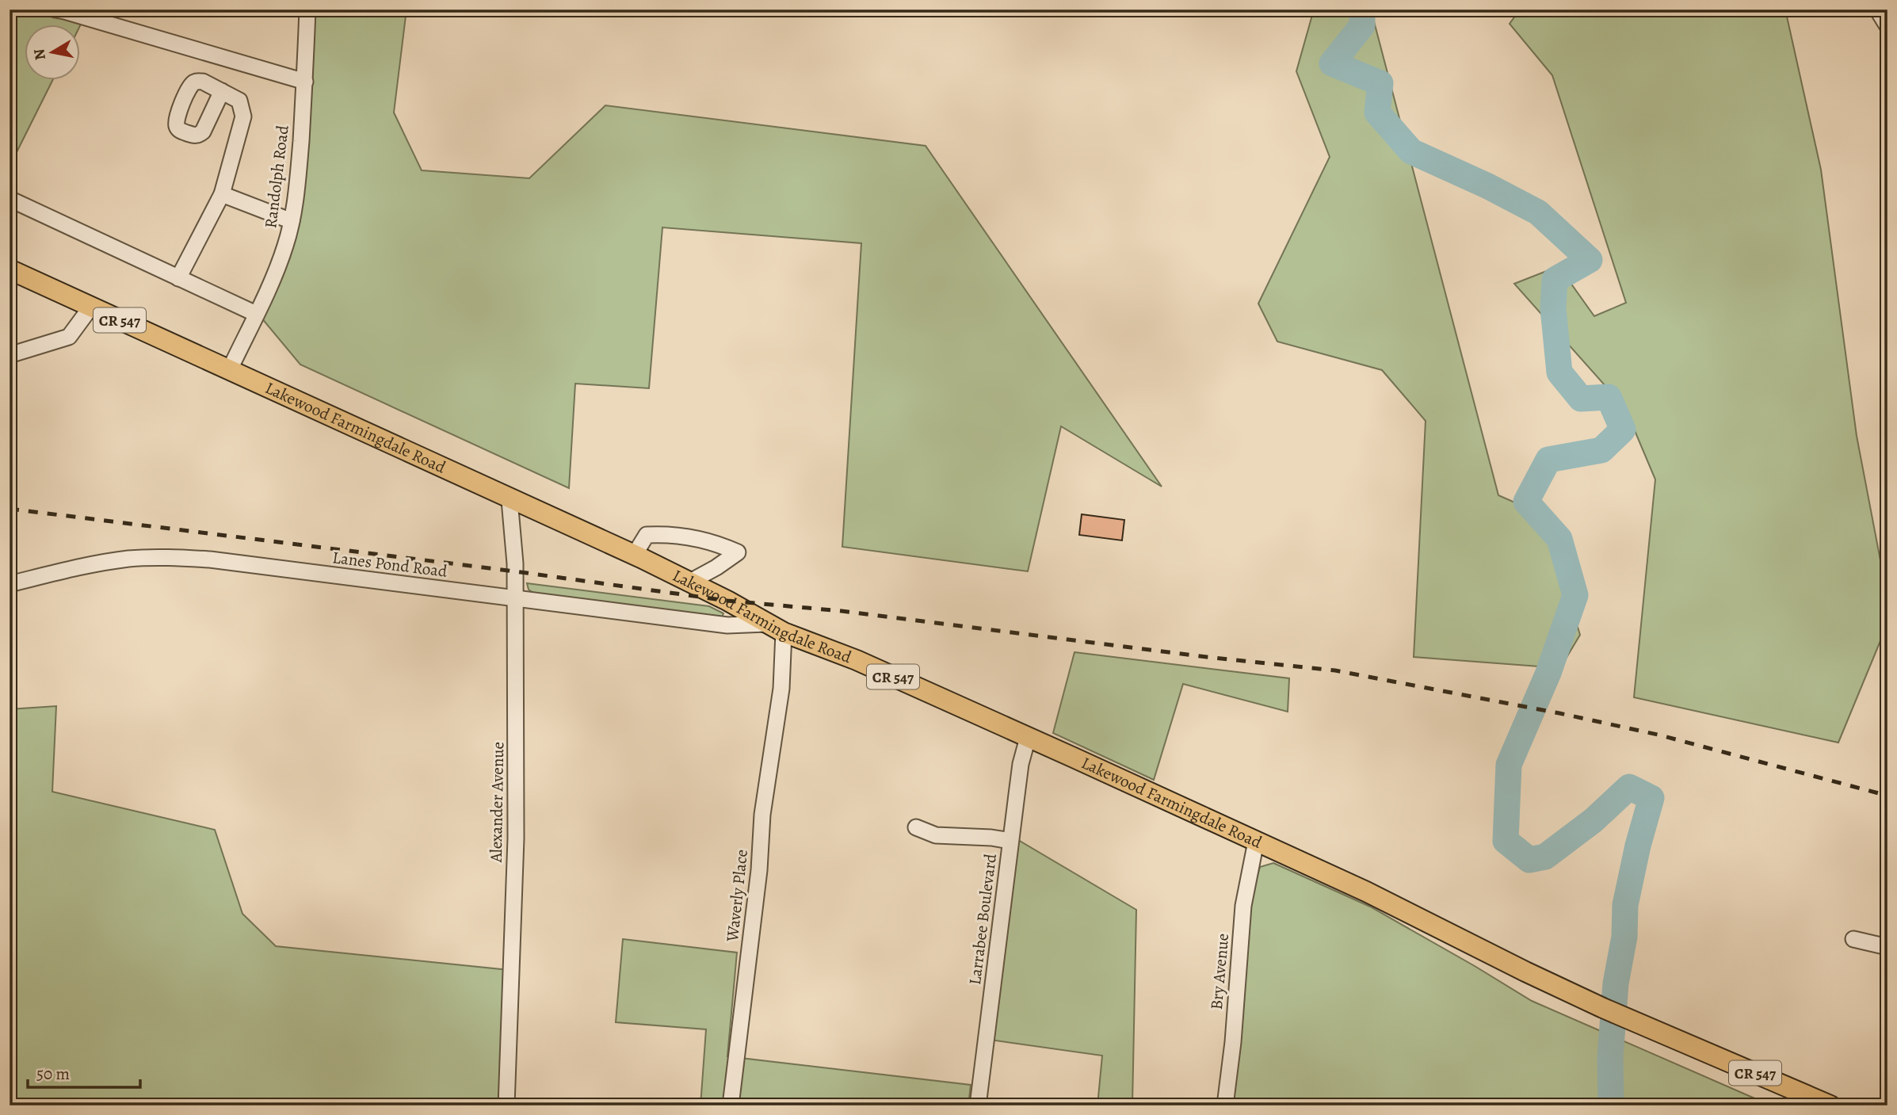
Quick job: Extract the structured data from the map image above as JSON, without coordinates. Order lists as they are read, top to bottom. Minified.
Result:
{"streets":{"main road":["CR 547","Lakewood Farmingdale Road"],"street":["Randolph Road","Lanes Pond Road","Alexander Avenue","Waverly Place","Larrabee Boulevard","Bry Avenue"]},"crossings":[["Randolph Road","Lakewood Farmingdale Road"],["Lakewood Farmingdale Road","Lanes Pond Road"],["Lakewood Farmingdale Road","Alexander Avenue"],["Lakewood Farmingdale Road","Waverly Place"],["Lakewood Farmingdale Road","Larrabee Boulevard"],["Lakewood Farmingdale Road","Bry Avenue"],["Lanes Pond Road","Alexander Avenue"]],"scale_bar":"50 m","north":"left"}
